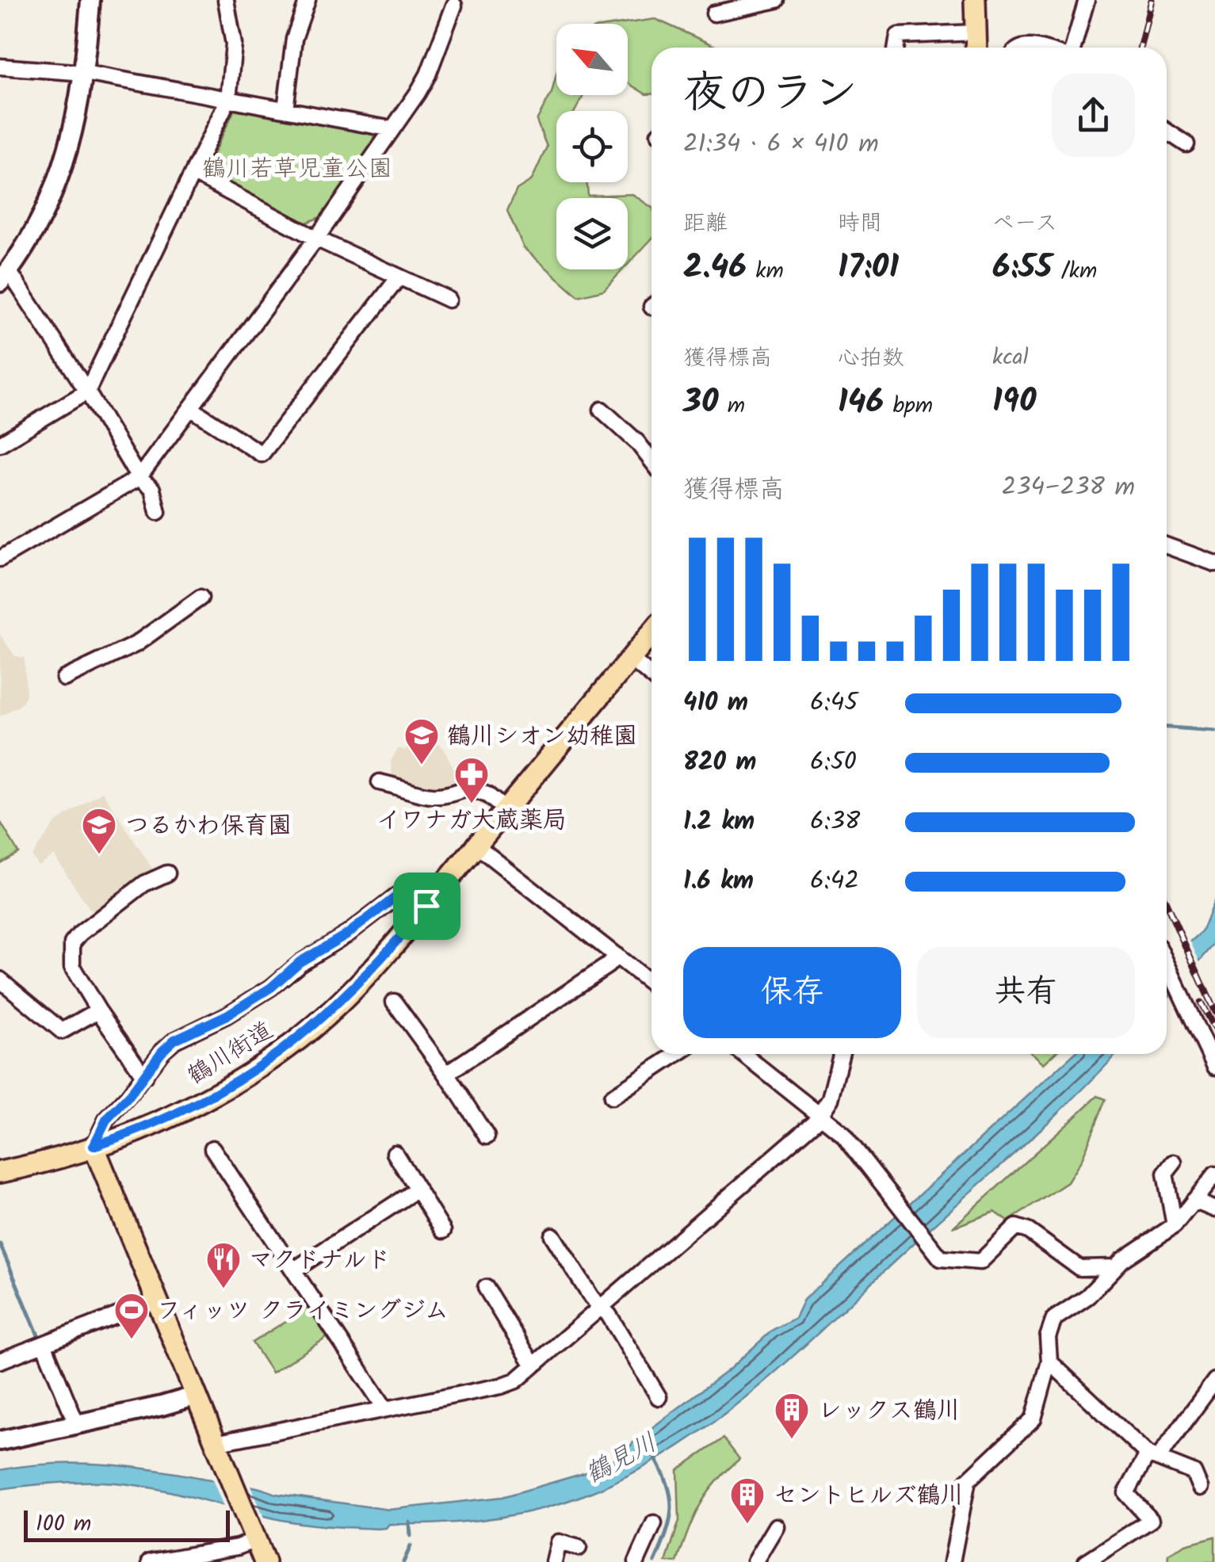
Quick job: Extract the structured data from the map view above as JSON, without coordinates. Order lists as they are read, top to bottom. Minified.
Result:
{"streets":{"main road":["鶴川街道"]},"water":["鶴見川"],"parks":["鶴川若草児童公園"],"places":{"school or university":["鶴川シオン幼稚園","つるかわ保育園"],"pharmacy":["イワナガ大蔵薬局"],"restaurant":["マクドナルド"],"sports":["フィッツ クライミングジム"],"building":["レックス鶴川","セントヒルズ鶴川"]},"scale_bar":"100 m","north":"top left","page":{"heading":["夜のラン","21:34 · 6 × 410 m"],"stats":[["距離","2.46 km"],["時間","17:01"],["ペース","6:55 /km"],["獲得標高","30 m"],["心拍数","146 bpm"],["kcal","190"]],"chart":["獲得標高","234–238 m"],"list":[{"name":"410 m","note":"6:45"},{"name":"820 m","note":"6:50"},{"name":"1.2 km","note":"6:38"},{"name":"1.6 km","note":"6:42"}],"buttons":["保存","共有"],"scale":"100 m"}}
